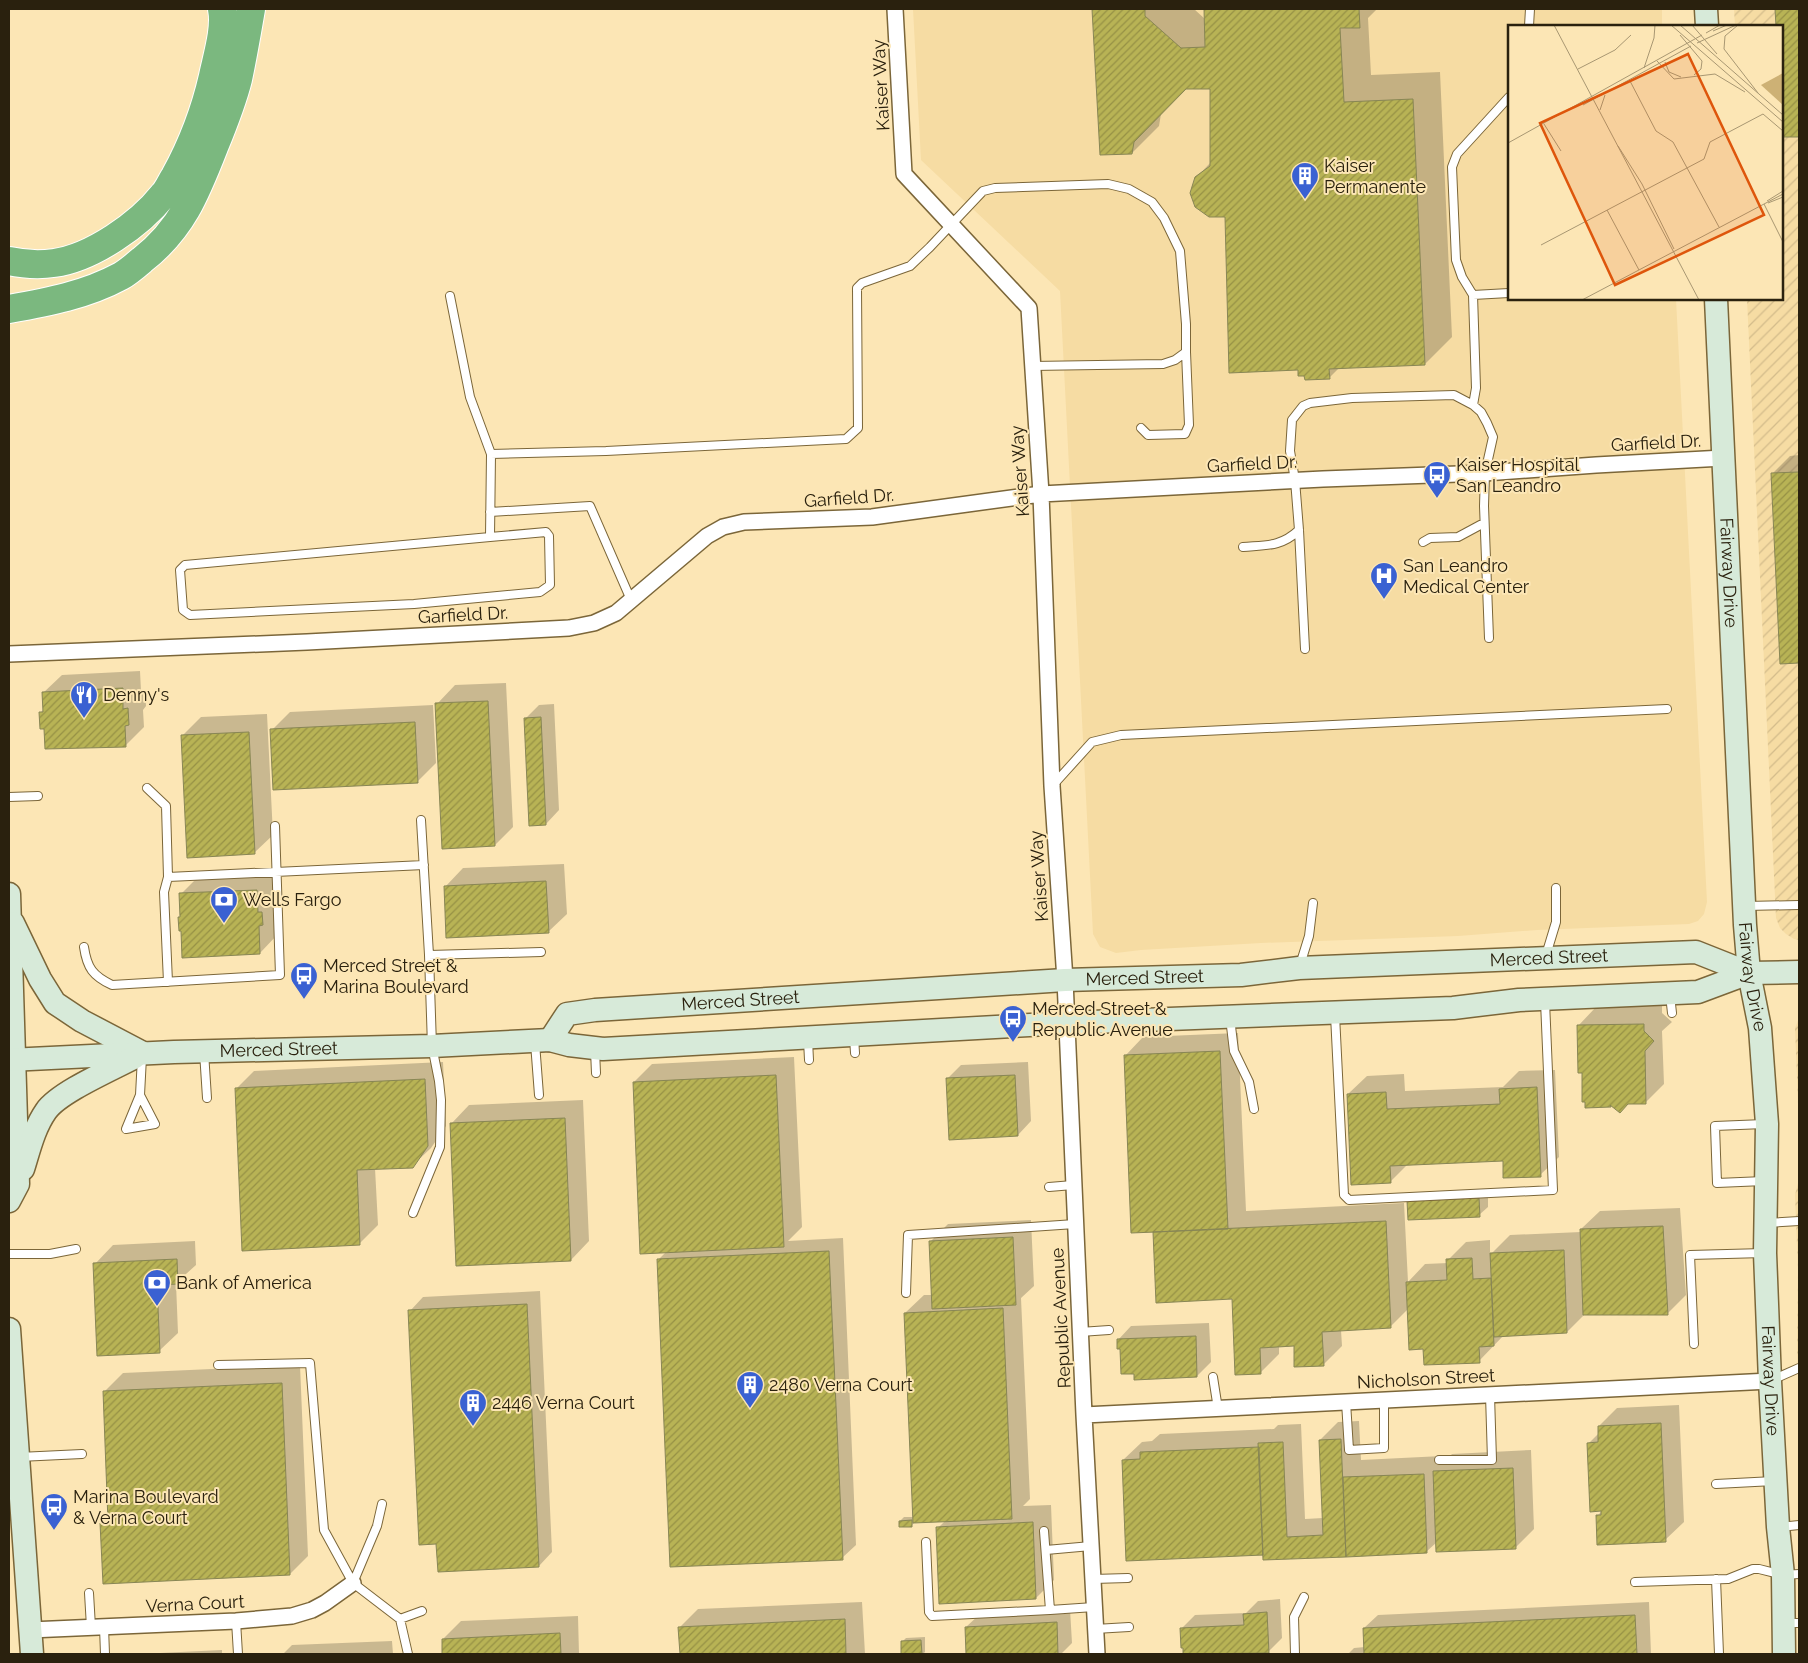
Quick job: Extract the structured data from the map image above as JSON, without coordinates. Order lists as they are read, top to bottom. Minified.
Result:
{"streets":{"street":["Kaiser Way","Garfield Dr.","Fairway Drive","Merced Street","Republic Avenue","Nicholson Street","Verna Court"]},"crossings":[["Kaiser Way","Garfield Dr."],["Kaiser Way","Merced Street"],["Kaiser Way","Republic Avenue"],["Garfield Dr.","Fairway Drive"],["Fairway Drive","Merced Street"],["Fairway Drive","Nicholson Street"],["Merced Street","Republic Avenue"],["Republic Avenue","Nicholson Street"]],"places":{"building":["Kaiser Permanente","2480 Verna Court","2446 Verna Court"],"bus stop":["Kaiser Hospital San Leandro","Merced Street & Marina Boulevard","Merced Street & Republic Avenue","Marina Boulevard & Verna Court"],"hospital":["San Leandro Medical Center"],"restaurant":["Denny's"],"bank":["Wells Fargo","Bank of America"]}}
